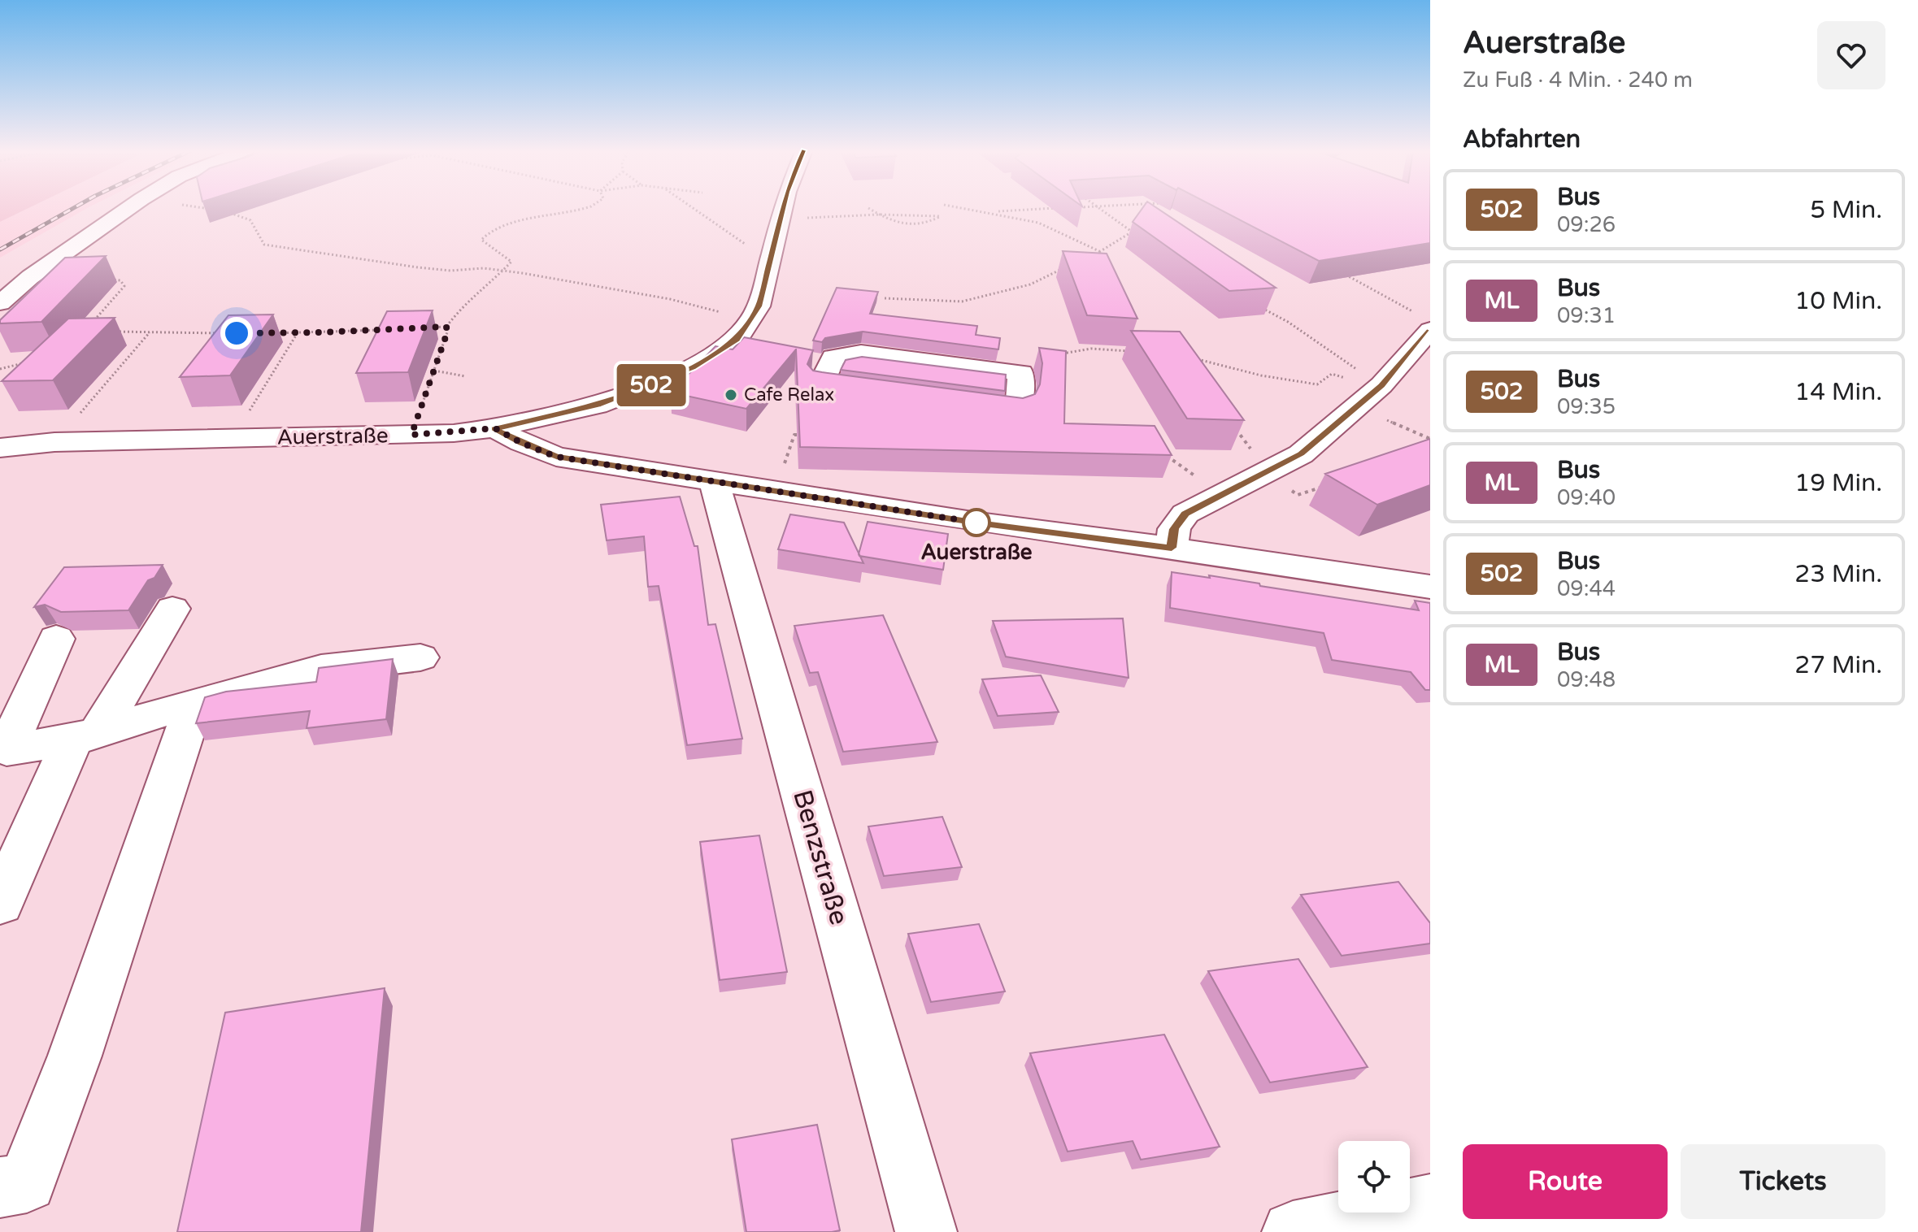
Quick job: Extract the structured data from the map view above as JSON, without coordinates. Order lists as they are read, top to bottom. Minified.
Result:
{"streets":{"street":["Auerstraße","Benzstraße"]},"places":["Cafe Relax","Auerstraße"],"lines":["bus line 502"],"page":{"on_map":"502","heading":[["Auerstraße","Zu Fuß · 4 Min. · 240 m"],"Abfahrten"],"list":[{"mark":"502","name":"Bus","note":"09:26","value":"5 Min."},{"mark":"ML","name":"Bus","note":"09:31","value":"10 Min."},{"mark":"502","name":"Bus","note":"09:35","value":"14 Min."},{"mark":"ML","name":"Bus","note":"09:40","value":"19 Min."},{"mark":"502","name":"Bus","note":"09:44","value":"23 Min."},{"mark":"ML","name":"Bus","note":"09:48","value":"27 Min."}],"buttons":["Route","Tickets"]}}
